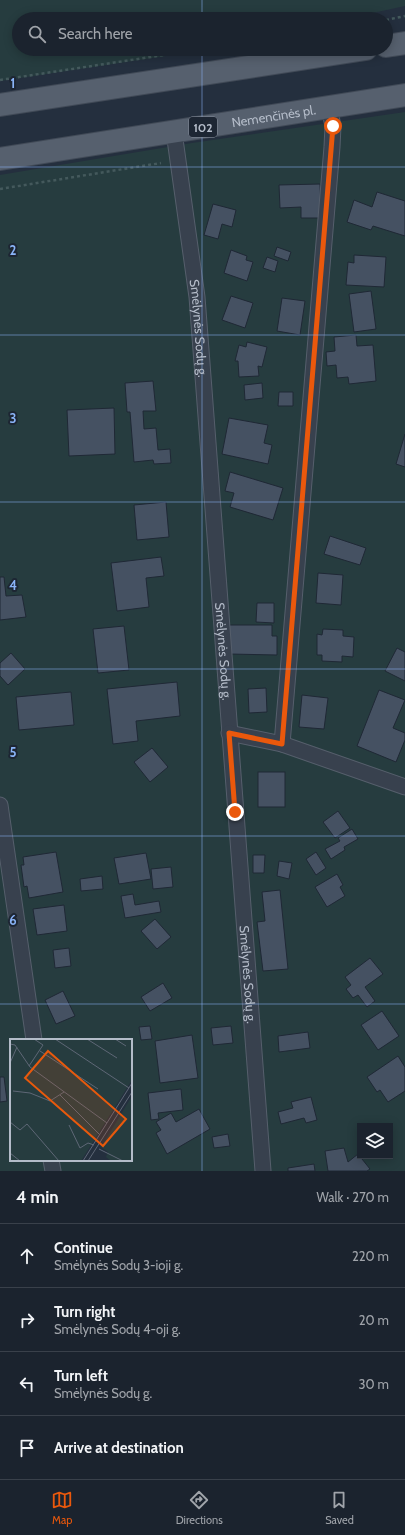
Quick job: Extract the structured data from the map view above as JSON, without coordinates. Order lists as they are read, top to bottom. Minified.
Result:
{"streets":{"main road":["Nemenčinės pl.","102"],"street":["Smėlynės Sodų g."]},"crossings":[["Nemenčinės pl.","Smėlynės Sodų g."]],"page":{"search":"Search here","heading":["4 min","Walk · 270 m"],"list":[["Continue","Smėlynės Sodų 3-ioji g.","220 m"],["Turn right","Smėlynės Sodų 4-oji g.","20 m"],["Turn left","Smėlynės Sodų g.","30 m"],"Arrive at destination"],"nav":["Map","Directions","Saved"]},"grid":{"rows":["1","2","3","4","5","6"]}}
